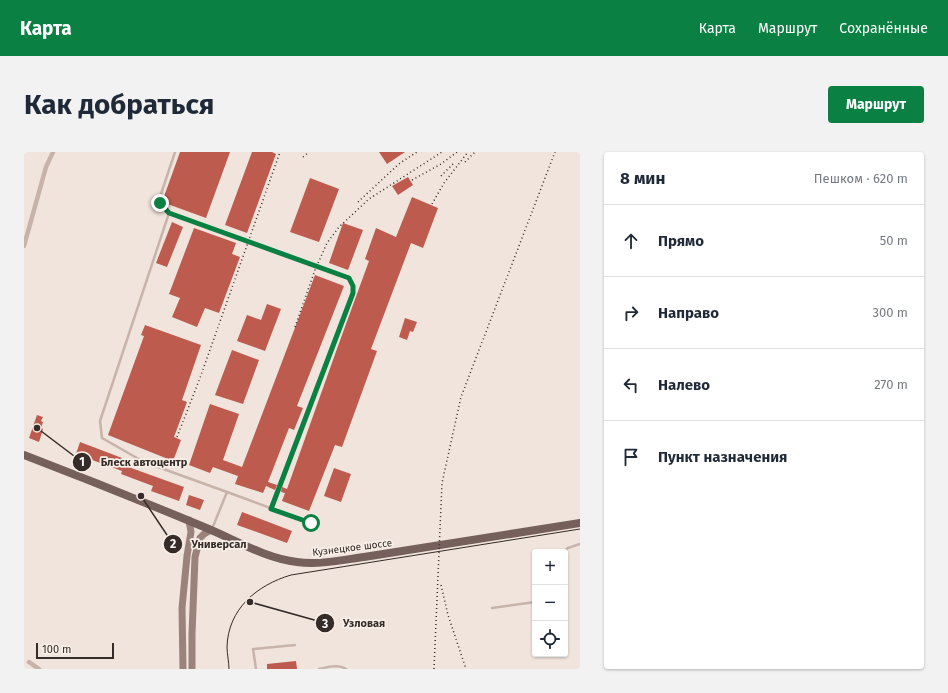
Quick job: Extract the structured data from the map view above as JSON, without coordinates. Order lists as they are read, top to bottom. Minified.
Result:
{"streets":{"main road":["Кузнецкое шоссе"]},"places":["Блеск автоцентр","Универсал","Узловая"],"scale_bar":"100 m","page":{"header":"Карта","nav":["Карта","Маршрут","Сохранённые"],"buttons":"Маршрут","title":"Как добраться","heading":["8 мин","Пешком · 620 m"],"list":[["Прямо","50 m"],["Направо","300 m"],["Налево","270 m"],"Пункт назначения"],"map_buttons":["+","−"],"scale":"100 m"}}
